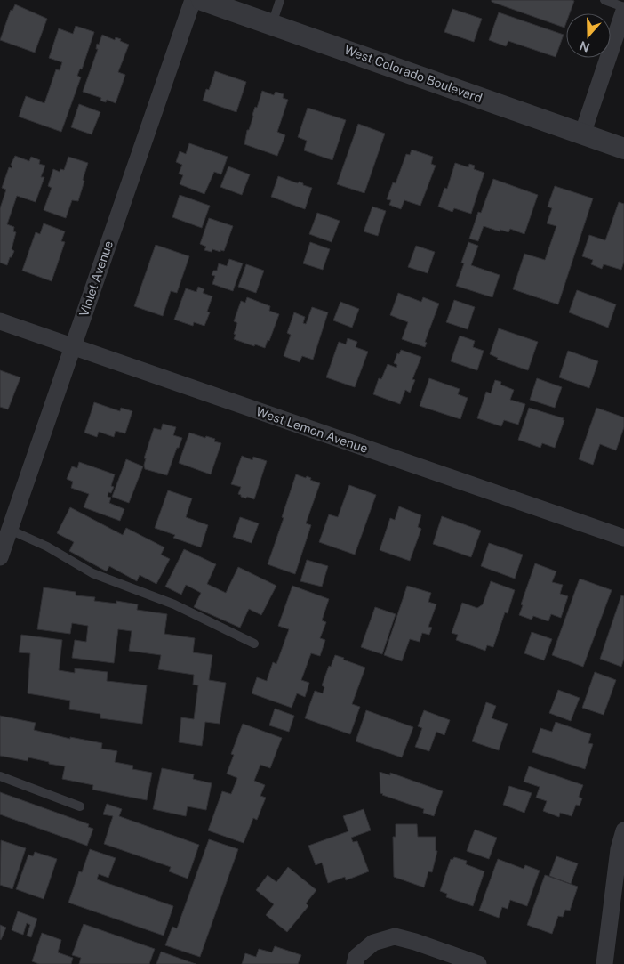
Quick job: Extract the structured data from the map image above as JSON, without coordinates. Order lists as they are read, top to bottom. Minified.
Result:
{"streets":{"street":["West Colorado Boulevard","Violet Avenue","West Lemon Avenue"]},"crossings":[["Violet Avenue","West Lemon Avenue"]],"north":"bottom"}
